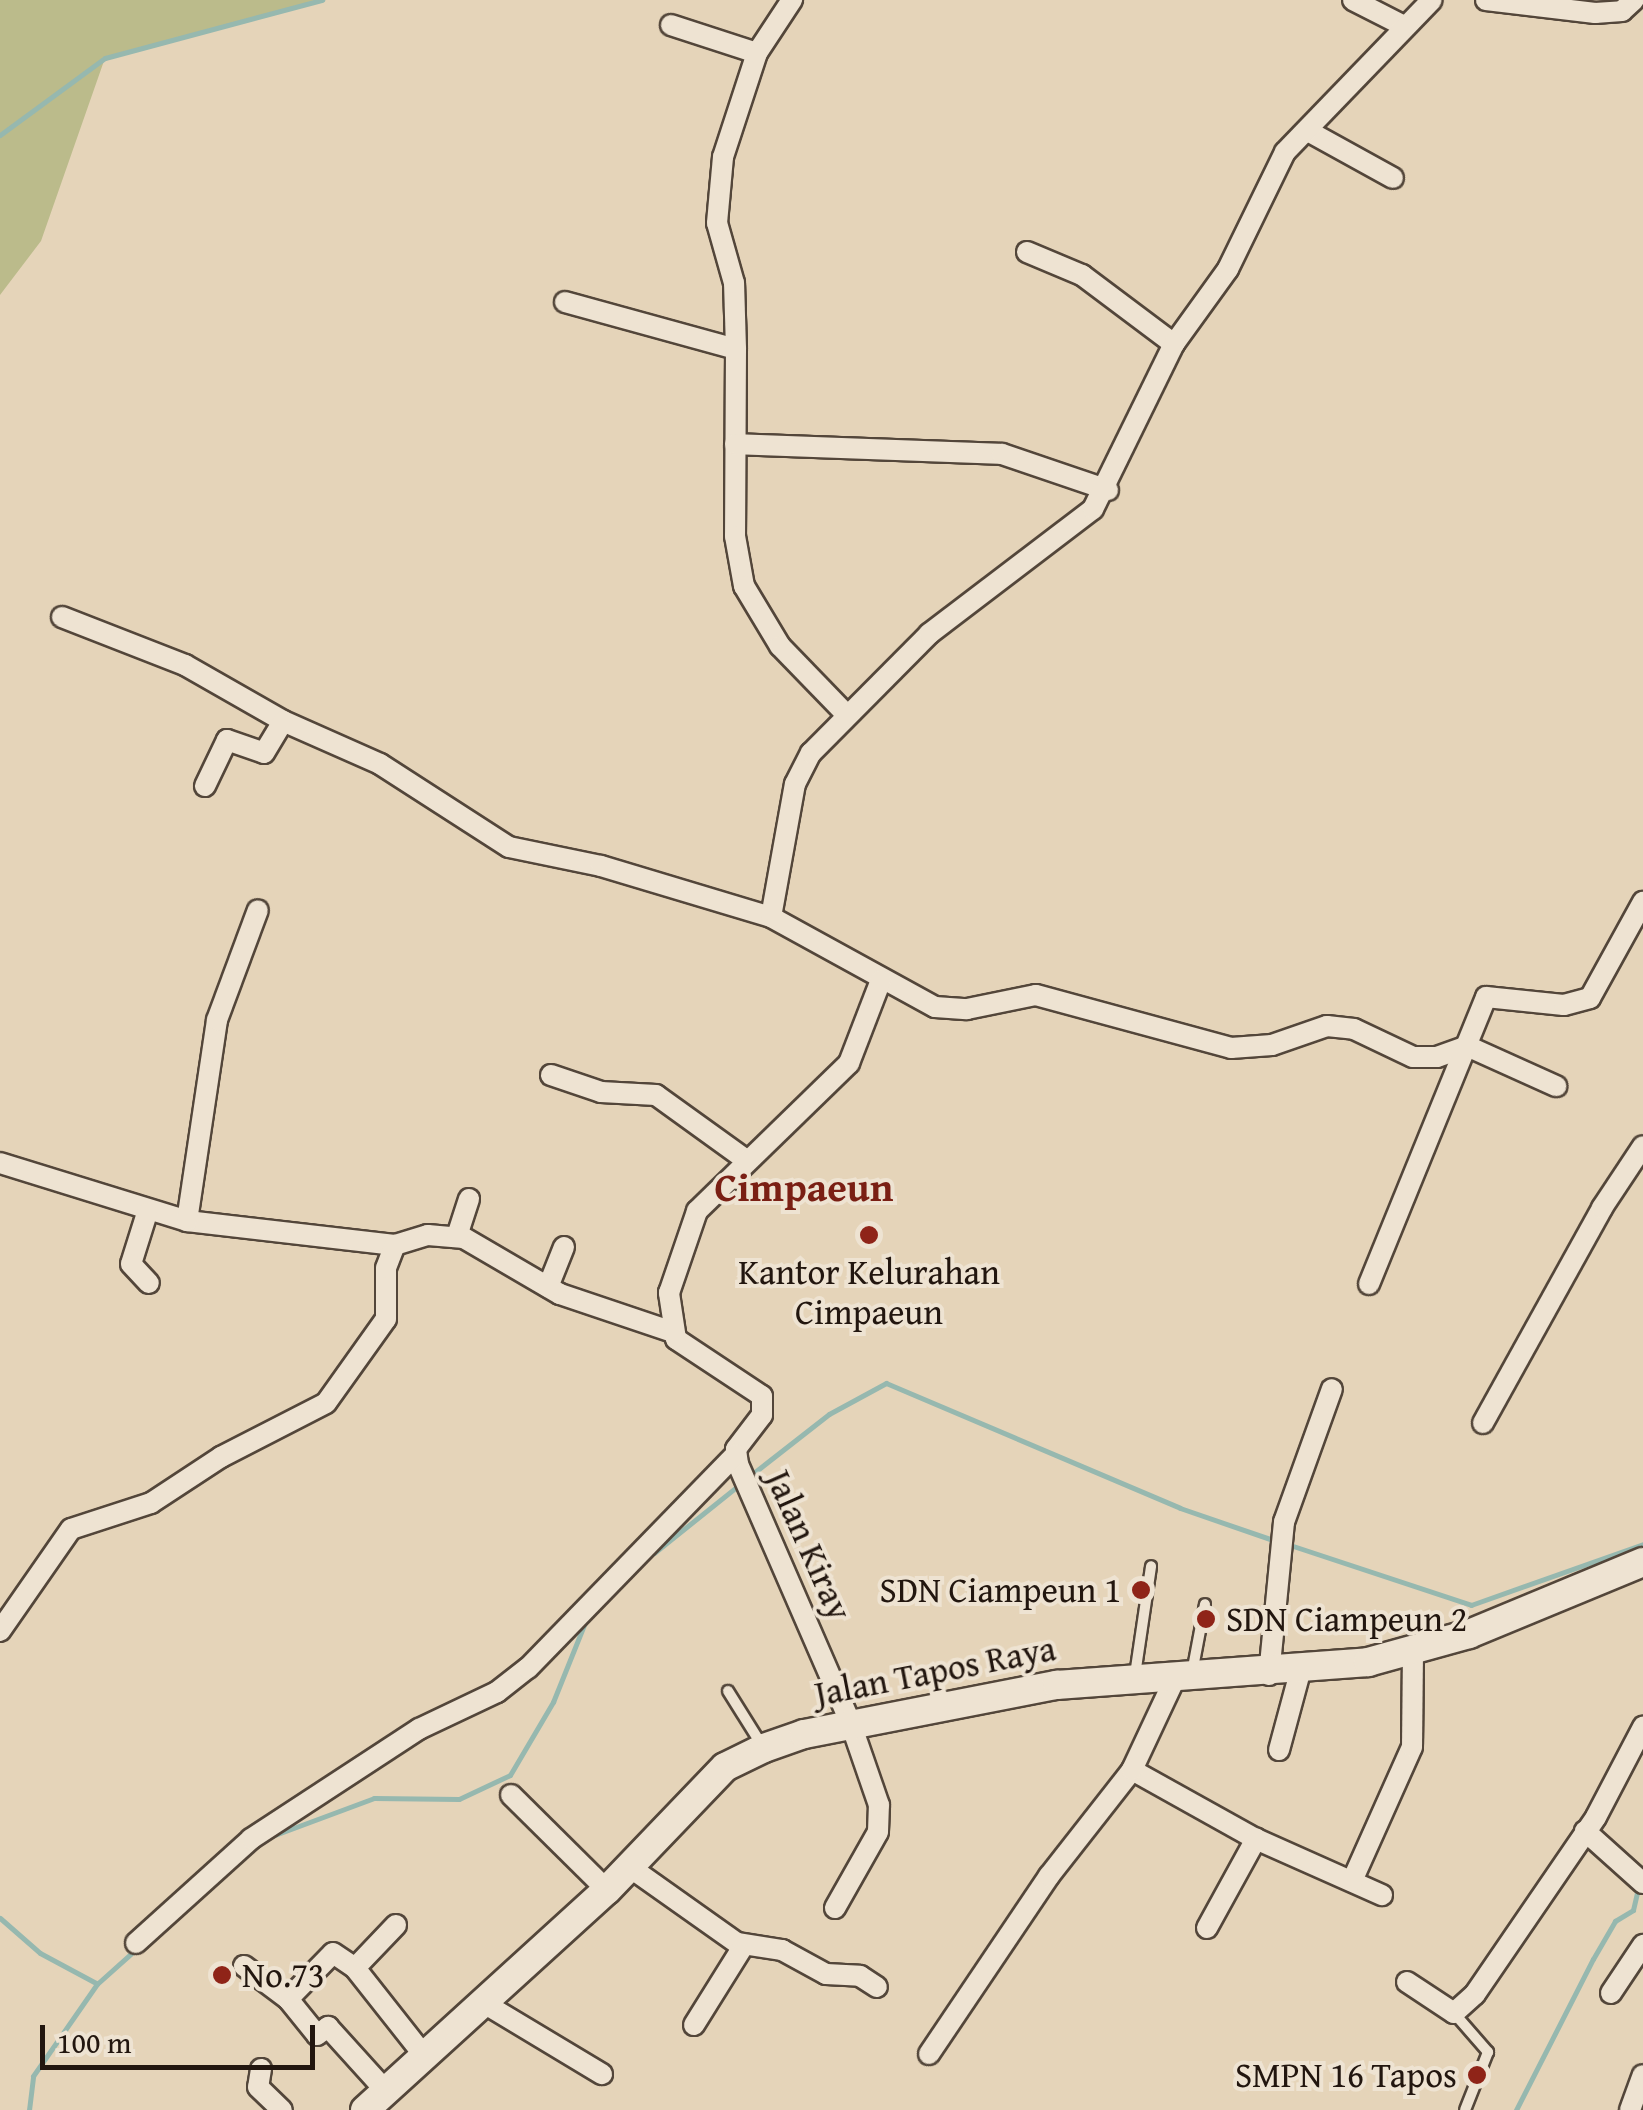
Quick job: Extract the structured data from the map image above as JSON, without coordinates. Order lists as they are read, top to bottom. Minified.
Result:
{"streets":{"main road":["Jalan Tapos Raya"],"street":["Jalan Kiray"]},"crossings":[["Jalan Kiray","Jalan Tapos Raya"]],"districts":["Cimpaeun"],"places":["Kantor Kelurahan Cimpaeun","SDN Ciampeun 1","SDN Ciampeun 2","No.73","SMPN 16 Tapos"],"scale_bar":"100 m"}
